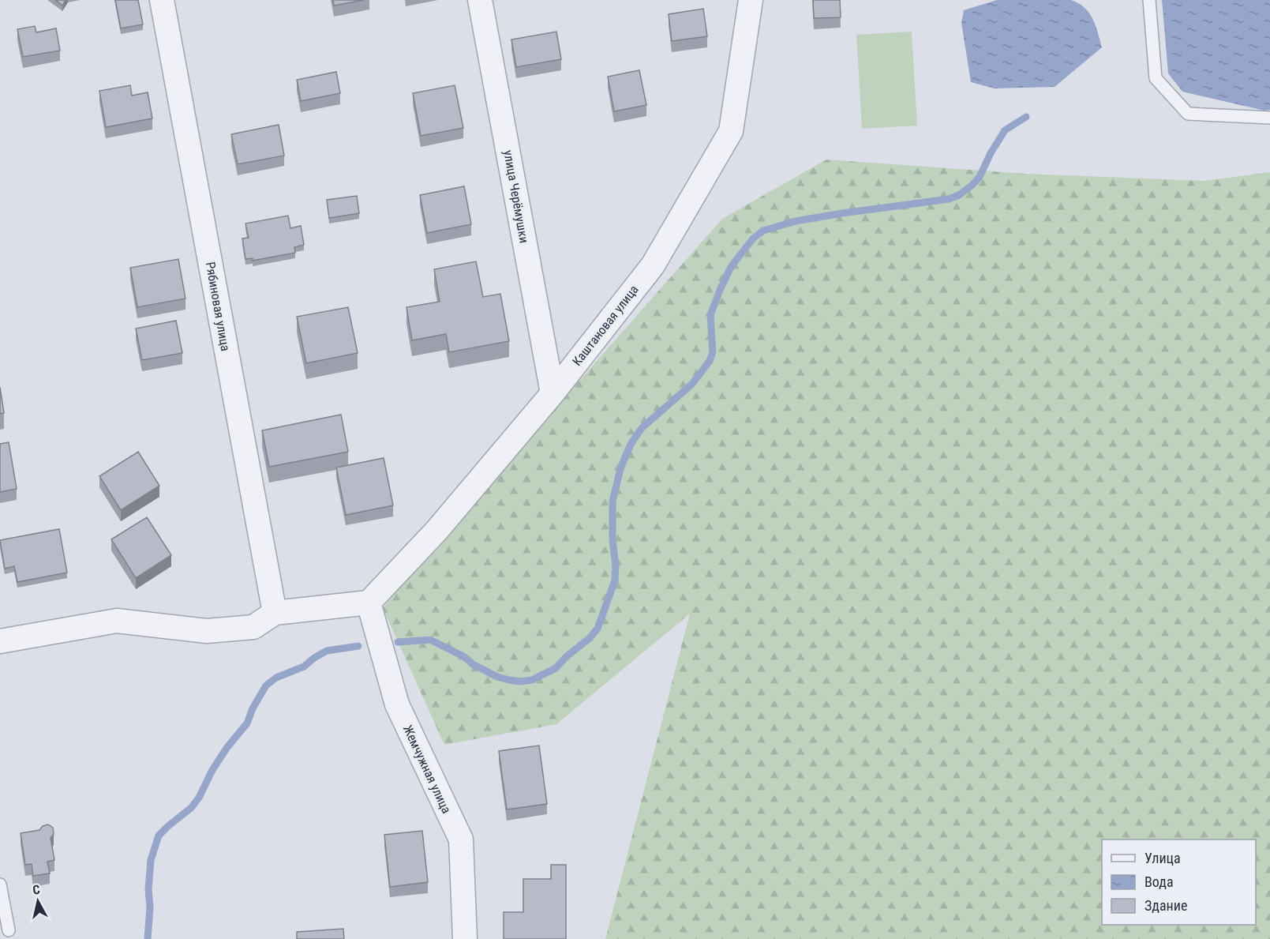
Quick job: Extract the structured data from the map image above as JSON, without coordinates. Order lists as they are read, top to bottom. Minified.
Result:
{"streets":{"street":["улица Черёмушки","Рябиновая улица","Каштановая улица","Жемчужная улица"]},"crossings":[["улица Черёмушки","Каштановая улица"],["Каштановая улица","Жемчужная улица"]],"legend":["Улица","Вода","Здание"],"north":"top"}
